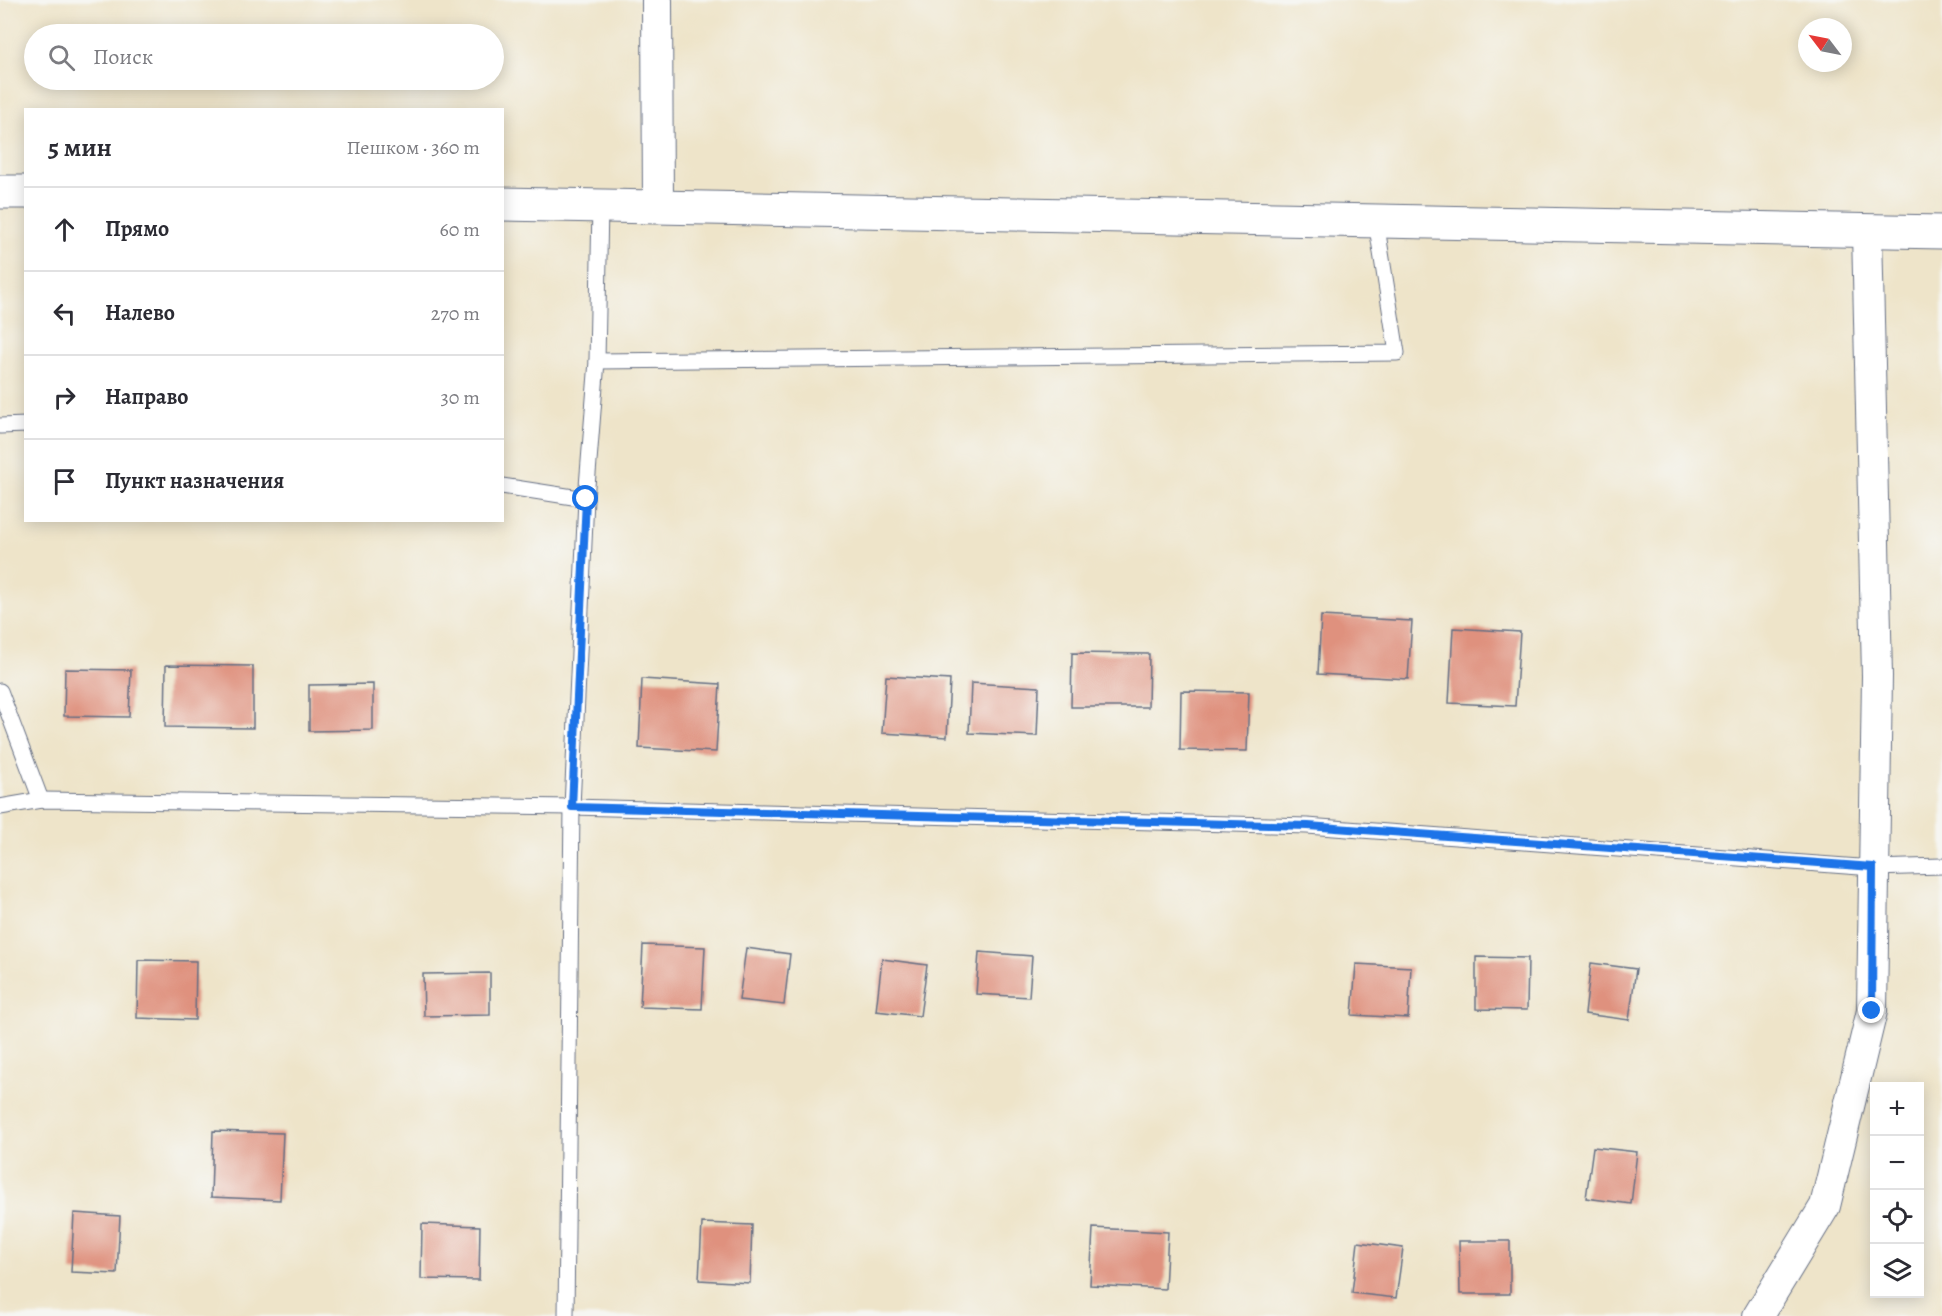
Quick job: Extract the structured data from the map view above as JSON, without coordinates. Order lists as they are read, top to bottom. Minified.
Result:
{"north":"top left","page":{"search":"Поиск","heading":["5 мин","Пешком · 360 m"],"list":[["Прямо","60 m"],["Налево","270 m"],["Направо","30 m"],"Пункт назначения"],"map_buttons":["+","−"]}}
